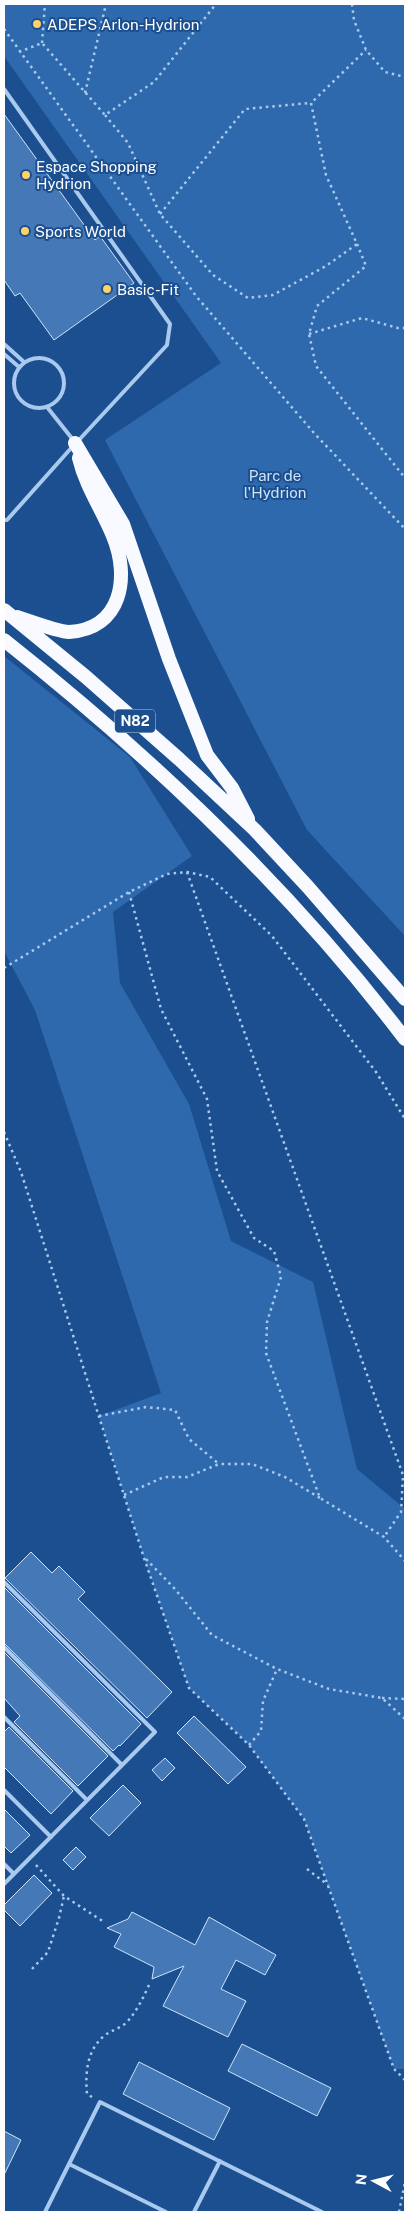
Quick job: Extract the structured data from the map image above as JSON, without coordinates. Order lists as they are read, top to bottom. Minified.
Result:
{"streets":{"highway":["N82"]},"parks":["Parc de l'Hydrion"],"places":["ADEPS Arlon-Hydrion","Espace Shopping Hydrion","Sports World","Basic-Fit"],"north":"left"}
